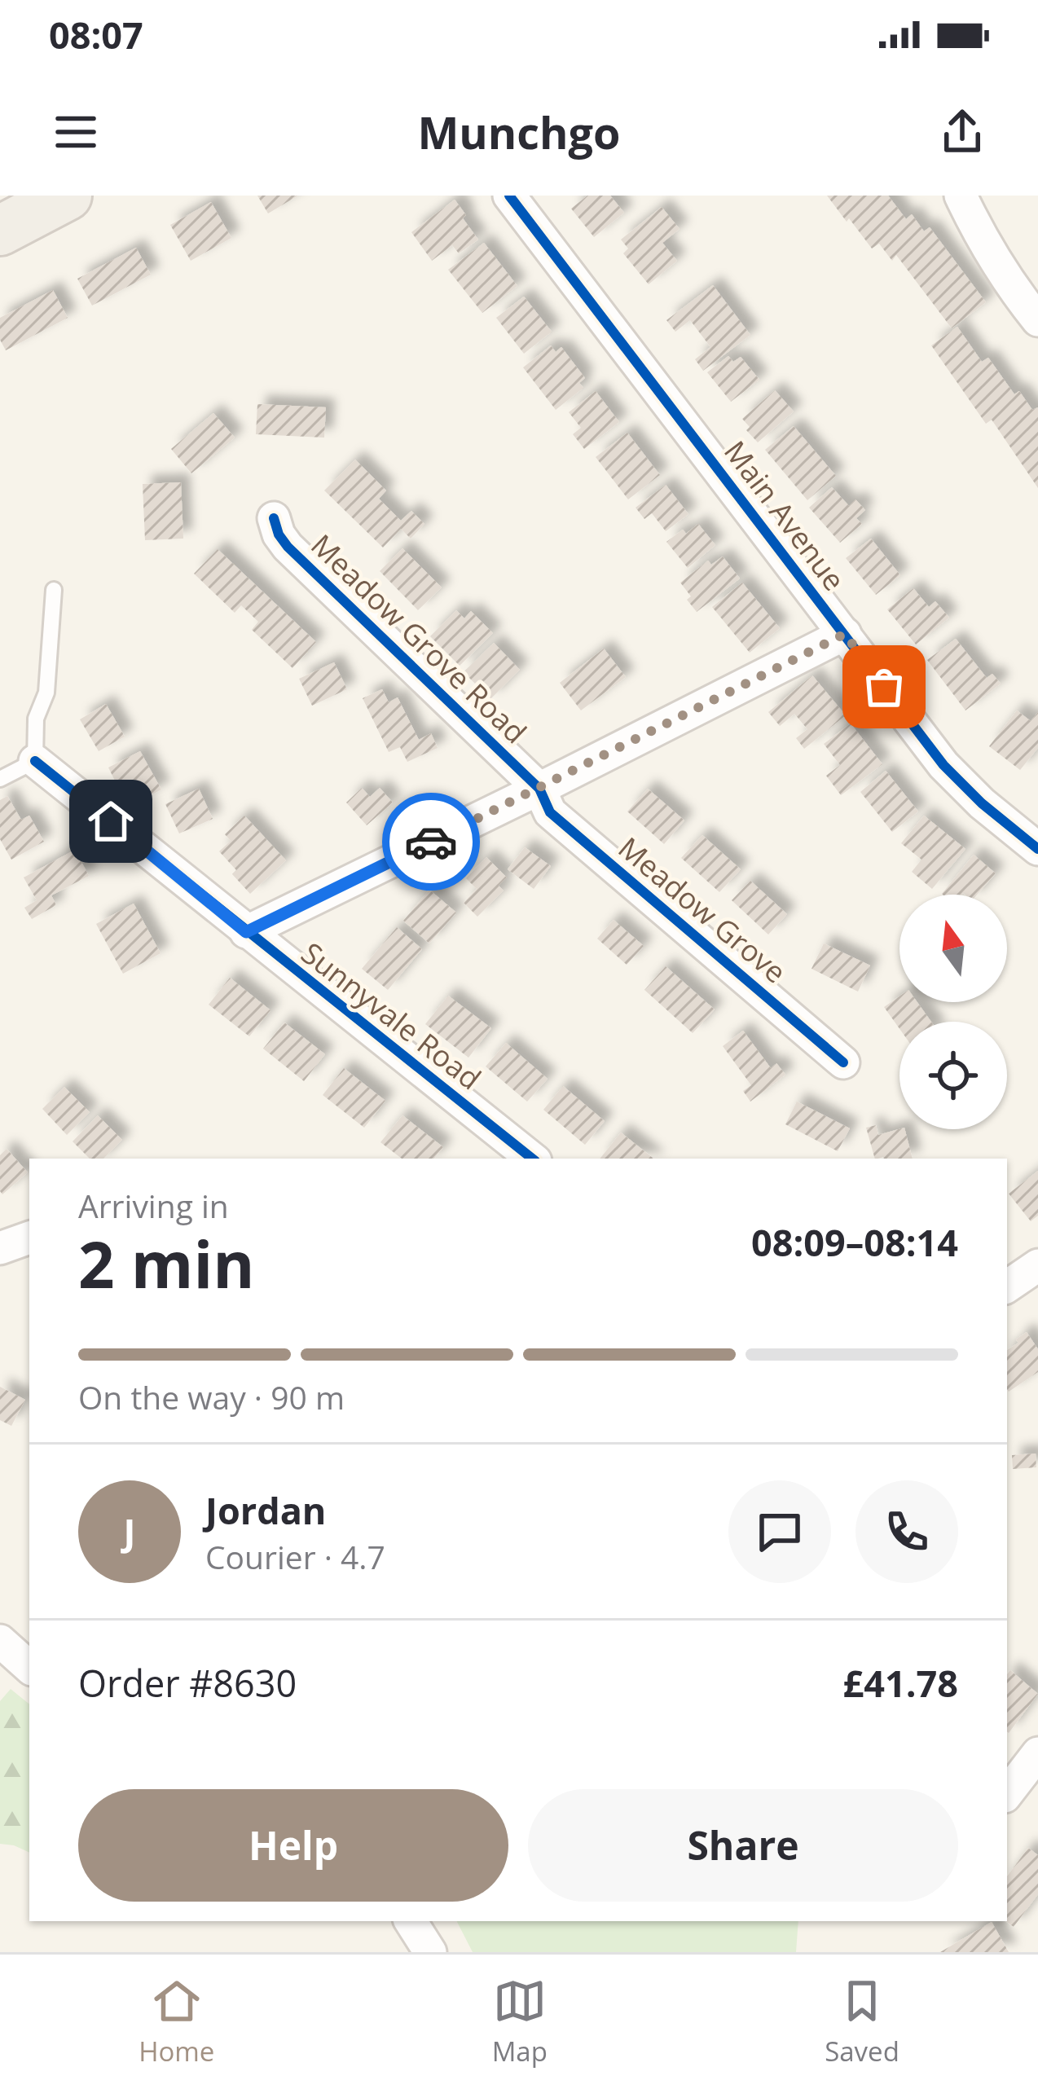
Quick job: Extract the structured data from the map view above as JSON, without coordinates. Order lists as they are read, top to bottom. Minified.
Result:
{"streets":{"street":["Main Avenue","Meadow Grove Road","Meadow Grove","Sunnyvale Road"]},"crossings":[["Meadow Grove Road","Meadow Grove"]],"north":"top","page":{"status":"08:07","header":"Munchgo","heading":["2 min","Arriving in","08:09–08:14"],"panel":["Jordan","Courier · 4.7","Order #8630","£41.78"],"bar":"On the way · 90 m","round":"J","buttons":["Help","Share"],"tabs":["Home","Map","Saved"]}}
